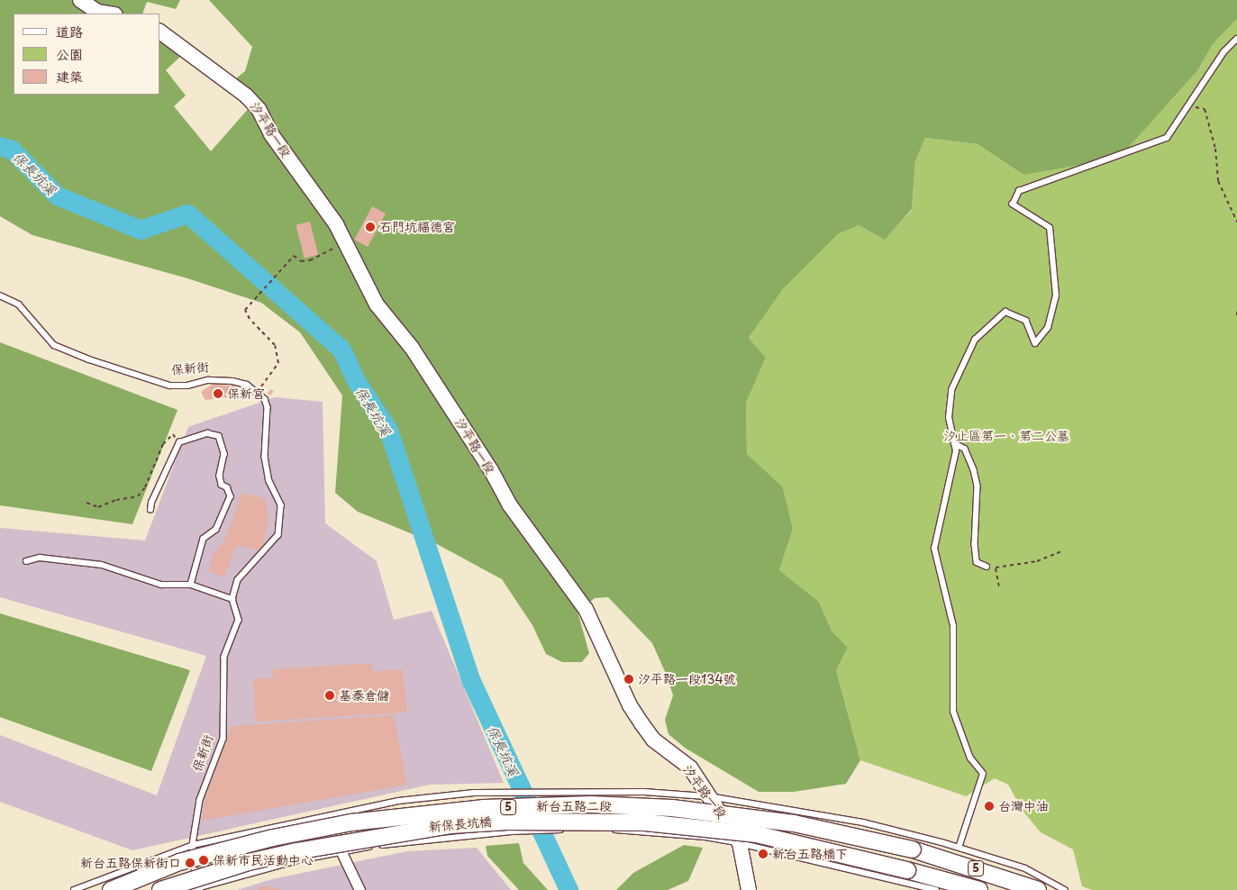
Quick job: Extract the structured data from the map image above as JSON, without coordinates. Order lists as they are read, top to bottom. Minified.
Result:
{"streets":{"main road":["新台五路二段","5"],"street":["汐平路一段"],"lane":["保新街","新保長坑橋"]},"crossings":[["汐平路一段","新保長坑橋"],["保新街","新保長坑橋"]],"water":["保長坑溪"],"parks":["汐止區第一、第二公墓"],"places":["石門坑福德宮","保新宮","汐平路一段134號","基泰倉儲","台灣中油","新台五路橋下","保新市民活動中心","新台五路保新街口"],"legend":["道路","公園","建築"]}
